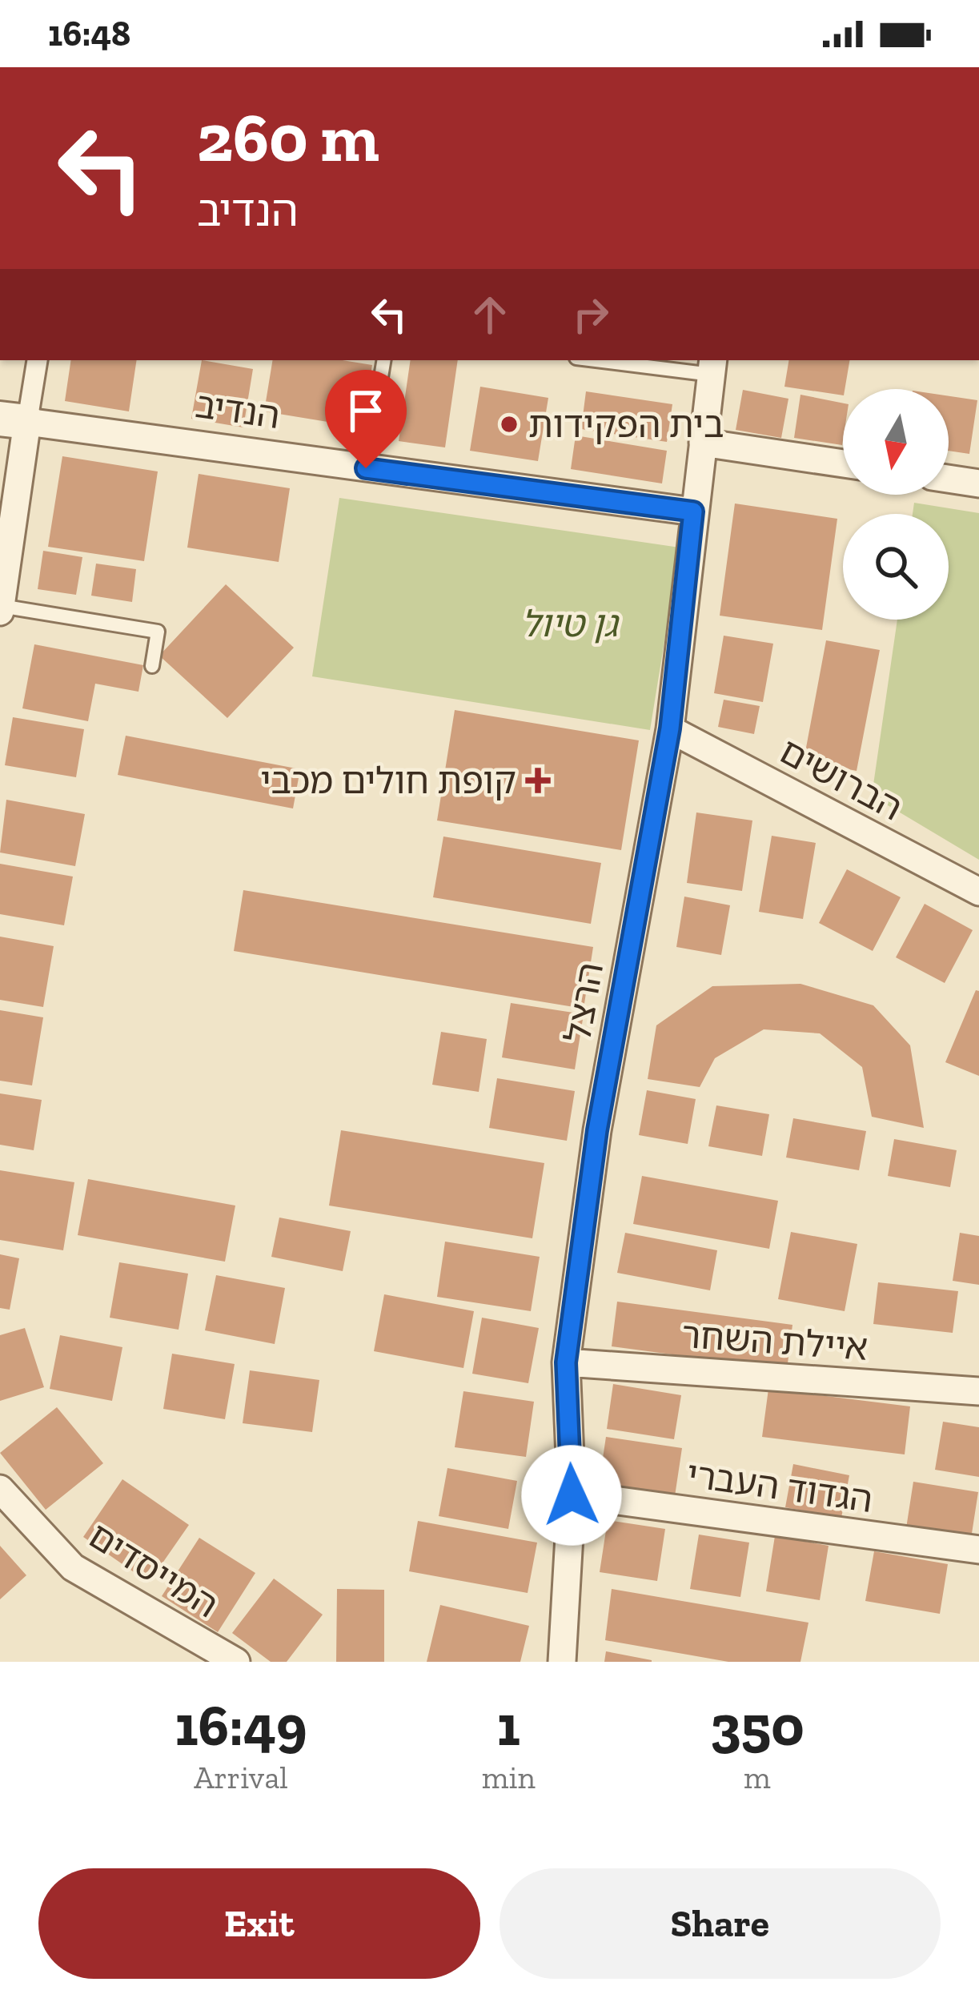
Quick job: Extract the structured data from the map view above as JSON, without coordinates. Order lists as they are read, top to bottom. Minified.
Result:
{"streets":{"street":["הנדיב","הברושים","הרצל","איילת השחר","הגדוד העברי","המייסדים"]},"crossings":[["הנדיב","הרצל"],["הברושים","הרצל"],["הרצל","איילת השחר"],["הרצל","הגדוד העברי"]],"parks":["גן טיול"],"places":{"other":["בית הפקידות"],"health":["קופת חולים מכבי"]},"north":"bottom","page":{"status":"16:48","turn":["260 m","הנדיב"],"eta":["16:49","Arrival","1","min","350","m"],"buttons":["Exit","Share"]}}
